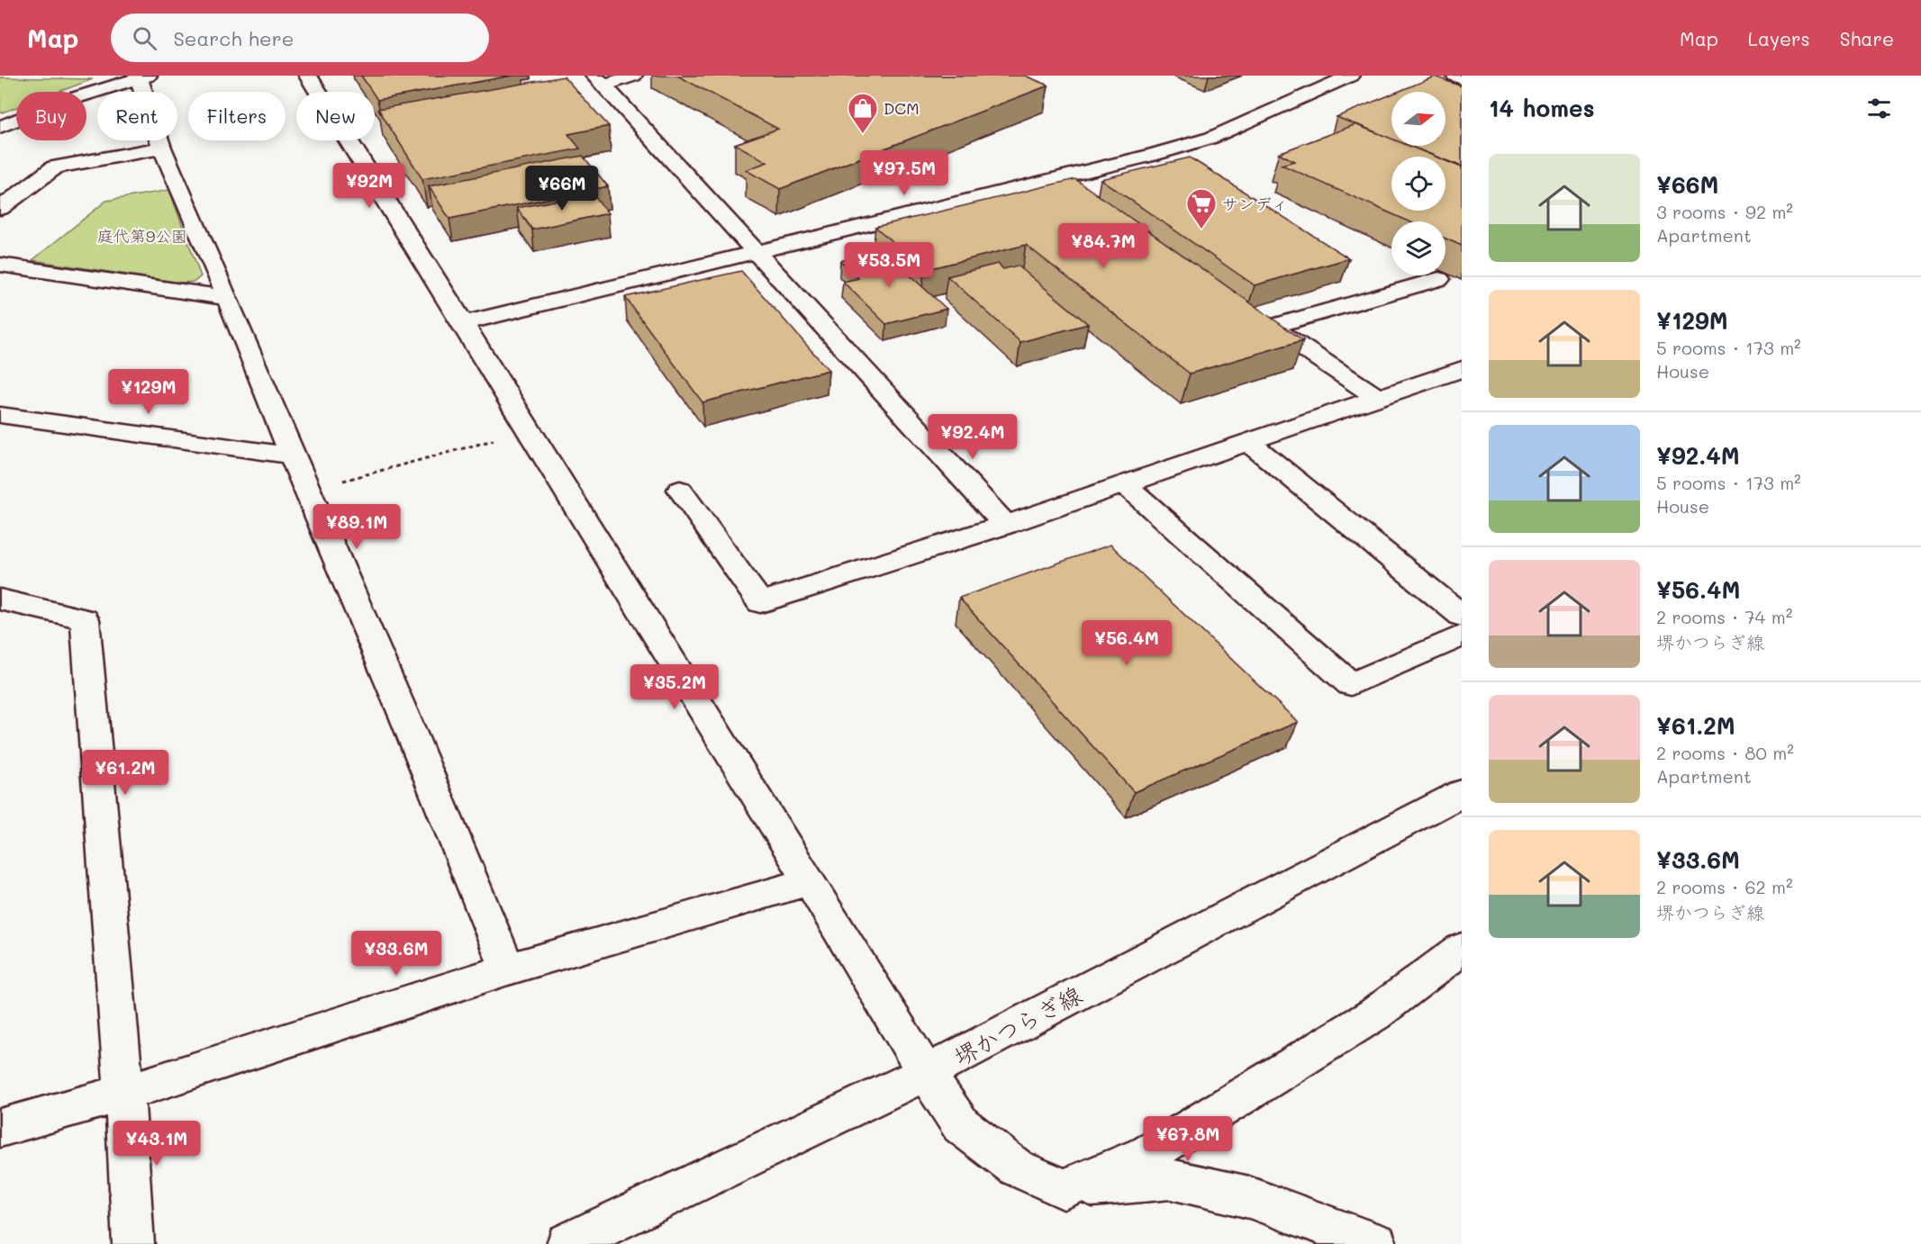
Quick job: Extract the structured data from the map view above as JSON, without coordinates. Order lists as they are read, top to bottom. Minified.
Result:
{"streets":{"street":["堺かつらぎ線"]},"parks":["庭代第9公園"],"places":{"shop":["DCM"],"supermarket":["サンディ"]},"north":"right","page":{"header":"Map","search":"Search here","nav":["Map","Layers","Share"],"heading":"14 homes","chip":["Buy","Rent","Filters","New"],"list":[{"name":"¥66M","note":"3 rooms · 92 m² · Apartment"},{"name":"¥129M","note":"5 rooms · 173 m² · House"},{"name":"¥92.4M","note":"5 rooms · 173 m² · House"},{"name":"¥56.4M","note":"2 rooms · 74 m² · 堺かつらぎ線"},{"name":"¥61.2M","note":"2 rooms · 80 m² · Apartment"},{"name":"¥33.6M","note":"2 rooms · 62 m² · 堺かつらぎ線"}],"price":["¥97.5M","¥92M","¥66M","¥84.7M","¥53.5M","¥129M","¥92.4M","¥89.1M","¥56.4M","¥35.2M","¥61.2M","¥33.6M","¥67.8M","¥43.1M"]}}
